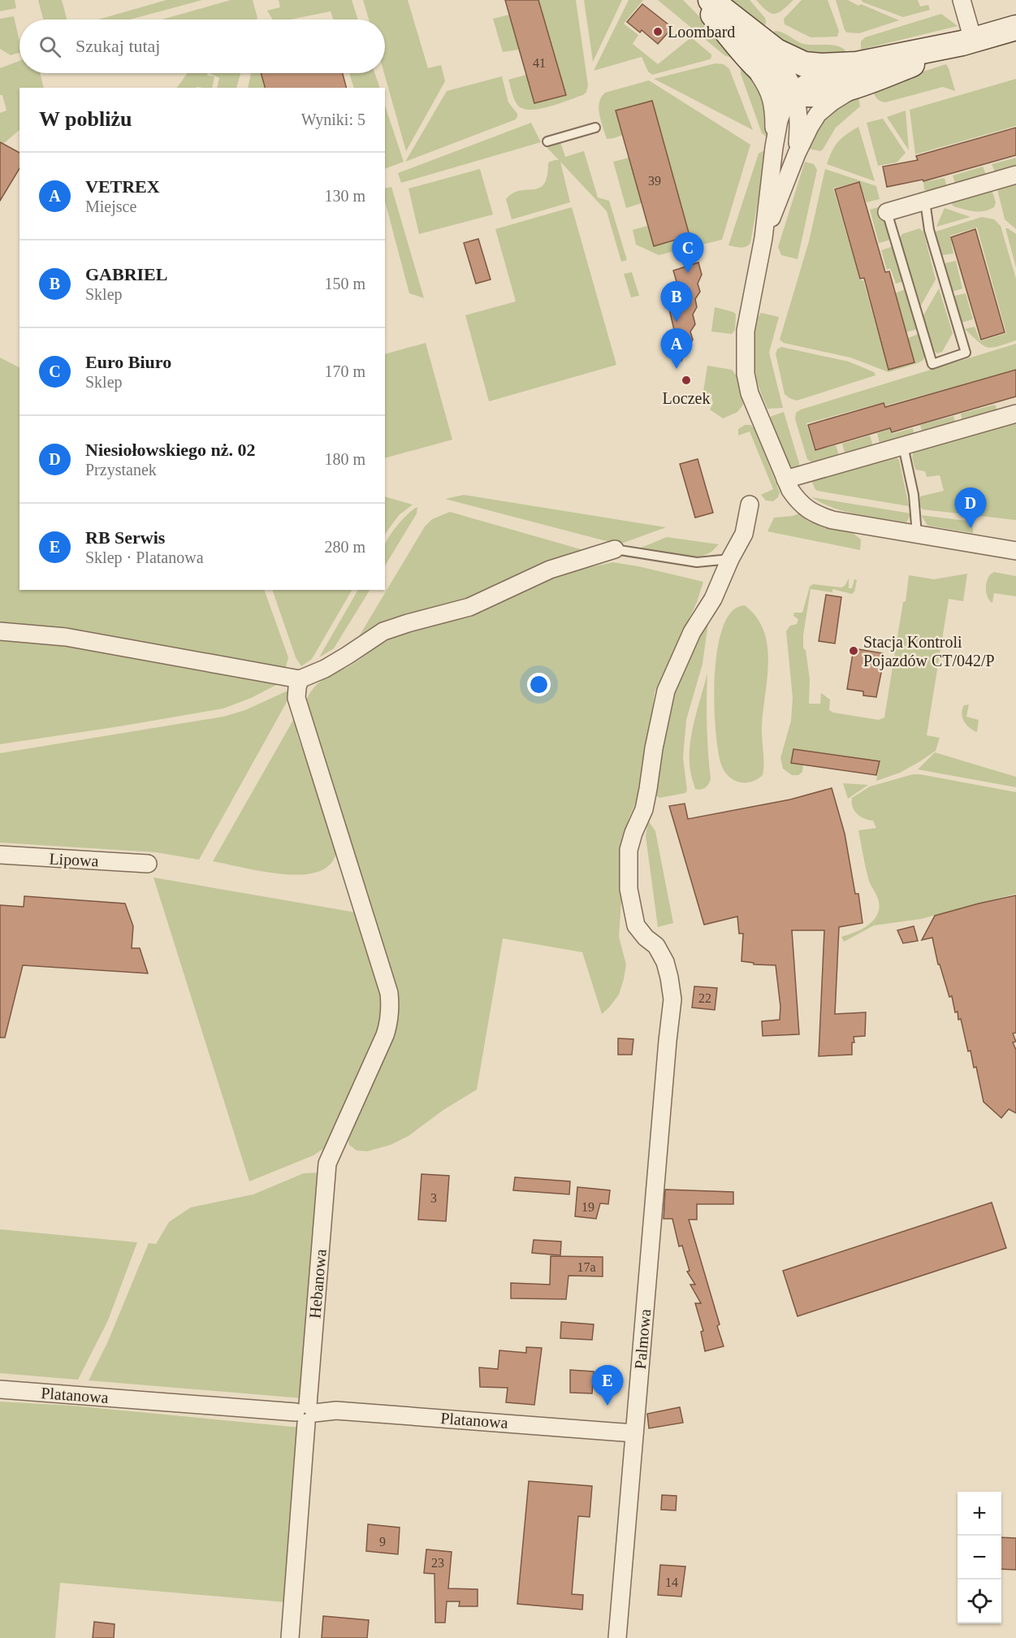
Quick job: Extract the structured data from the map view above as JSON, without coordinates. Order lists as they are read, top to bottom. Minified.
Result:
{"streets":{"street":["Lipowa","Hebanowa","Palmowa","Platanowa"]},"crossings":[["Hebanowa","Platanowa"],["Palmowa","Platanowa"]],"places":["Loombard","Loczek","Stacja Kontroli Pojazdów CT/042/P"],"house_numbers":["41","39","22","3","19","17a","9","23","14"],"page":{"search":"Szukaj tutaj","heading":["W pobliżu","Wyniki: 5"],"list":[{"mark":"A","name":"VETREX","note":"Miejsce","value":"130 m"},{"mark":"B","name":"GABRIEL","note":"Sklep","value":"150 m"},{"mark":"C","name":"Euro Biuro","note":"Sklep","value":"170 m"},{"mark":"D","name":"Niesiołowskiego nż. 02","note":"Przystanek","value":"180 m"},{"mark":"E","name":"RB Serwis","note":"Sklep · Platanowa","value":"280 m"}],"pins":["C","B","A","D","E"],"map_buttons":["+","−"]}}
